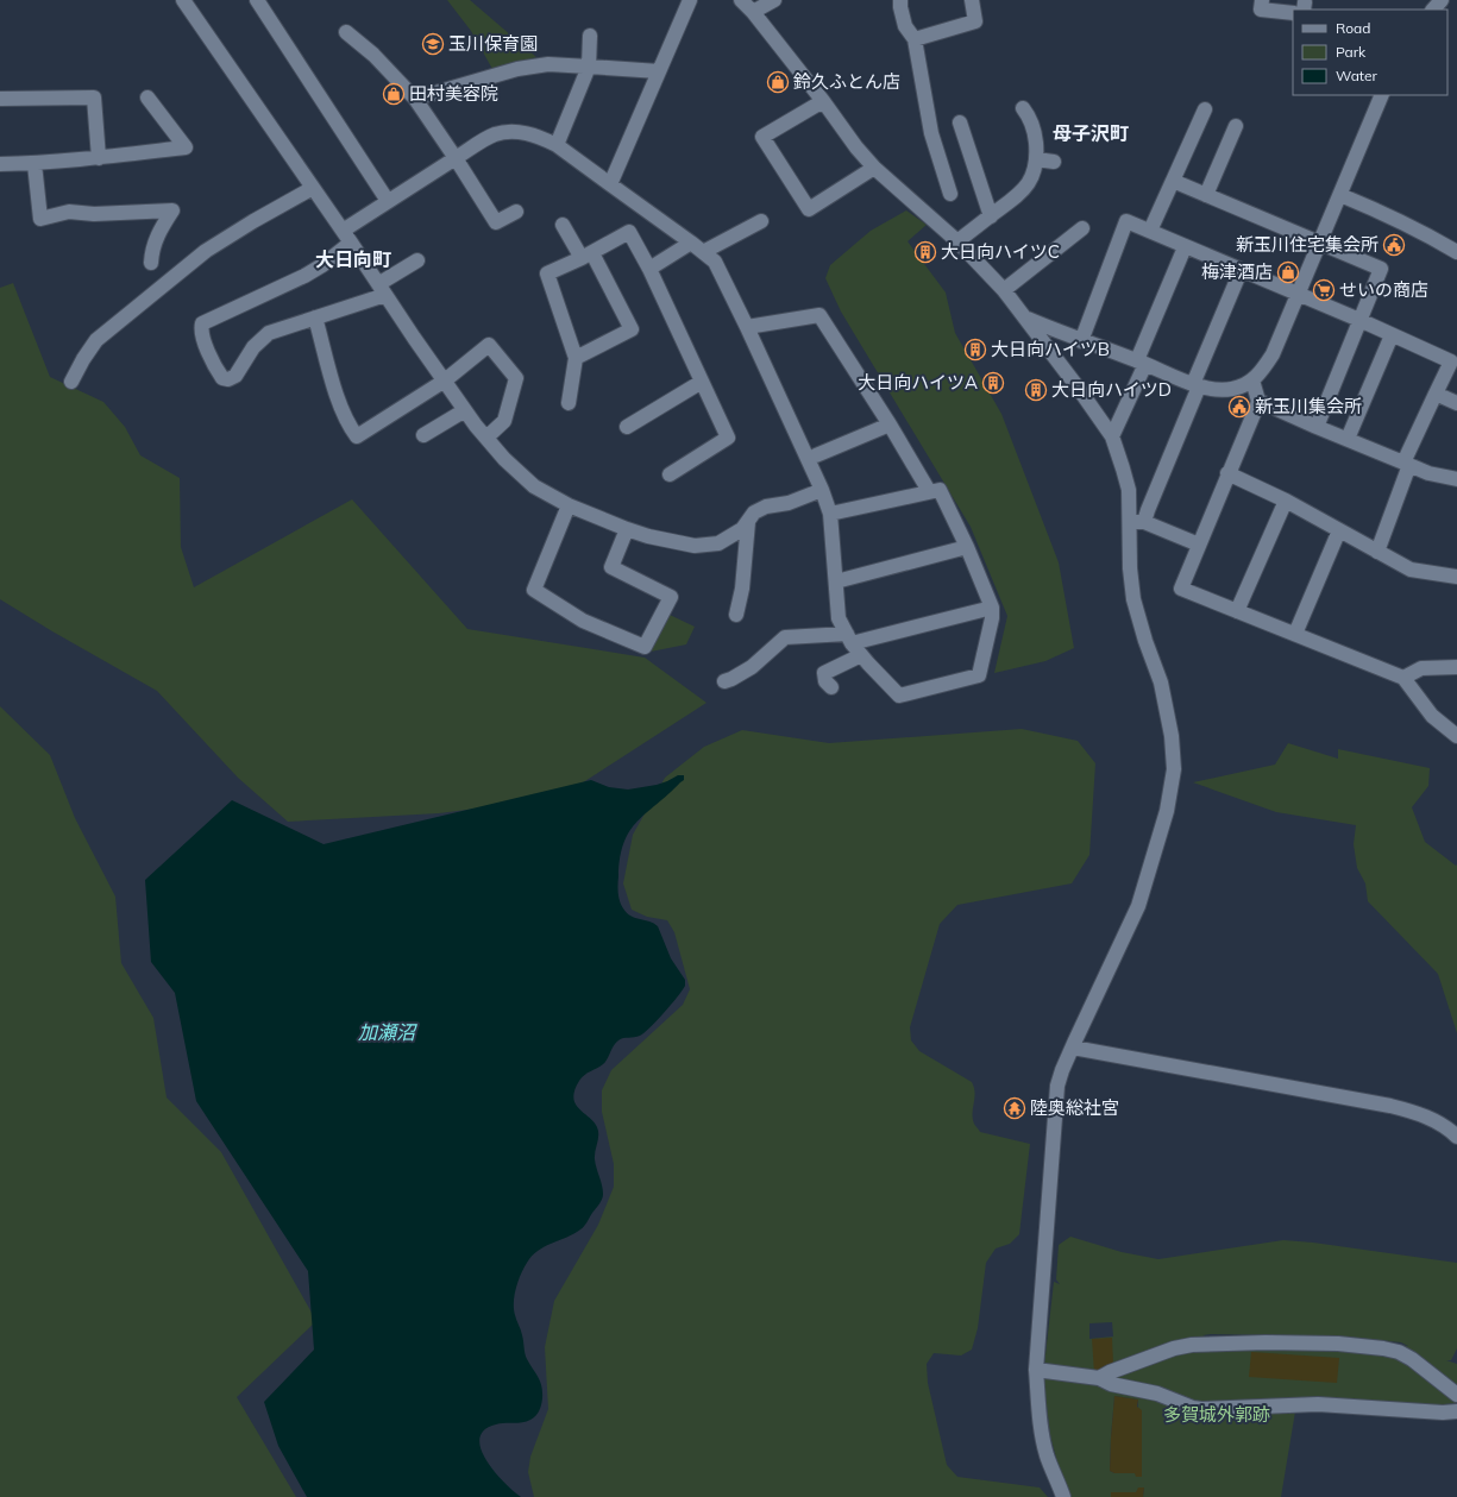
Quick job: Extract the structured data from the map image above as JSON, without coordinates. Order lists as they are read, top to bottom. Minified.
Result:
{"districts":["母子沢町","大日向町"],"water":["加瀬沼"],"parks":["多賀城外郭跡"],"places":{"school or university":["玉川保育園"],"shop":["鈴久ふとん店","田村美容院","梅津酒店"],"public building":["新玉川住宅集会所","新玉川集会所"],"building":["大日向ハイツC","大日向ハイツB","大日向ハイツA","大日向ハイツD"],"supermarket":["せいの商店"],"temple":["陸奥総社宮"]},"legend":["Road","Park","Water"]}
